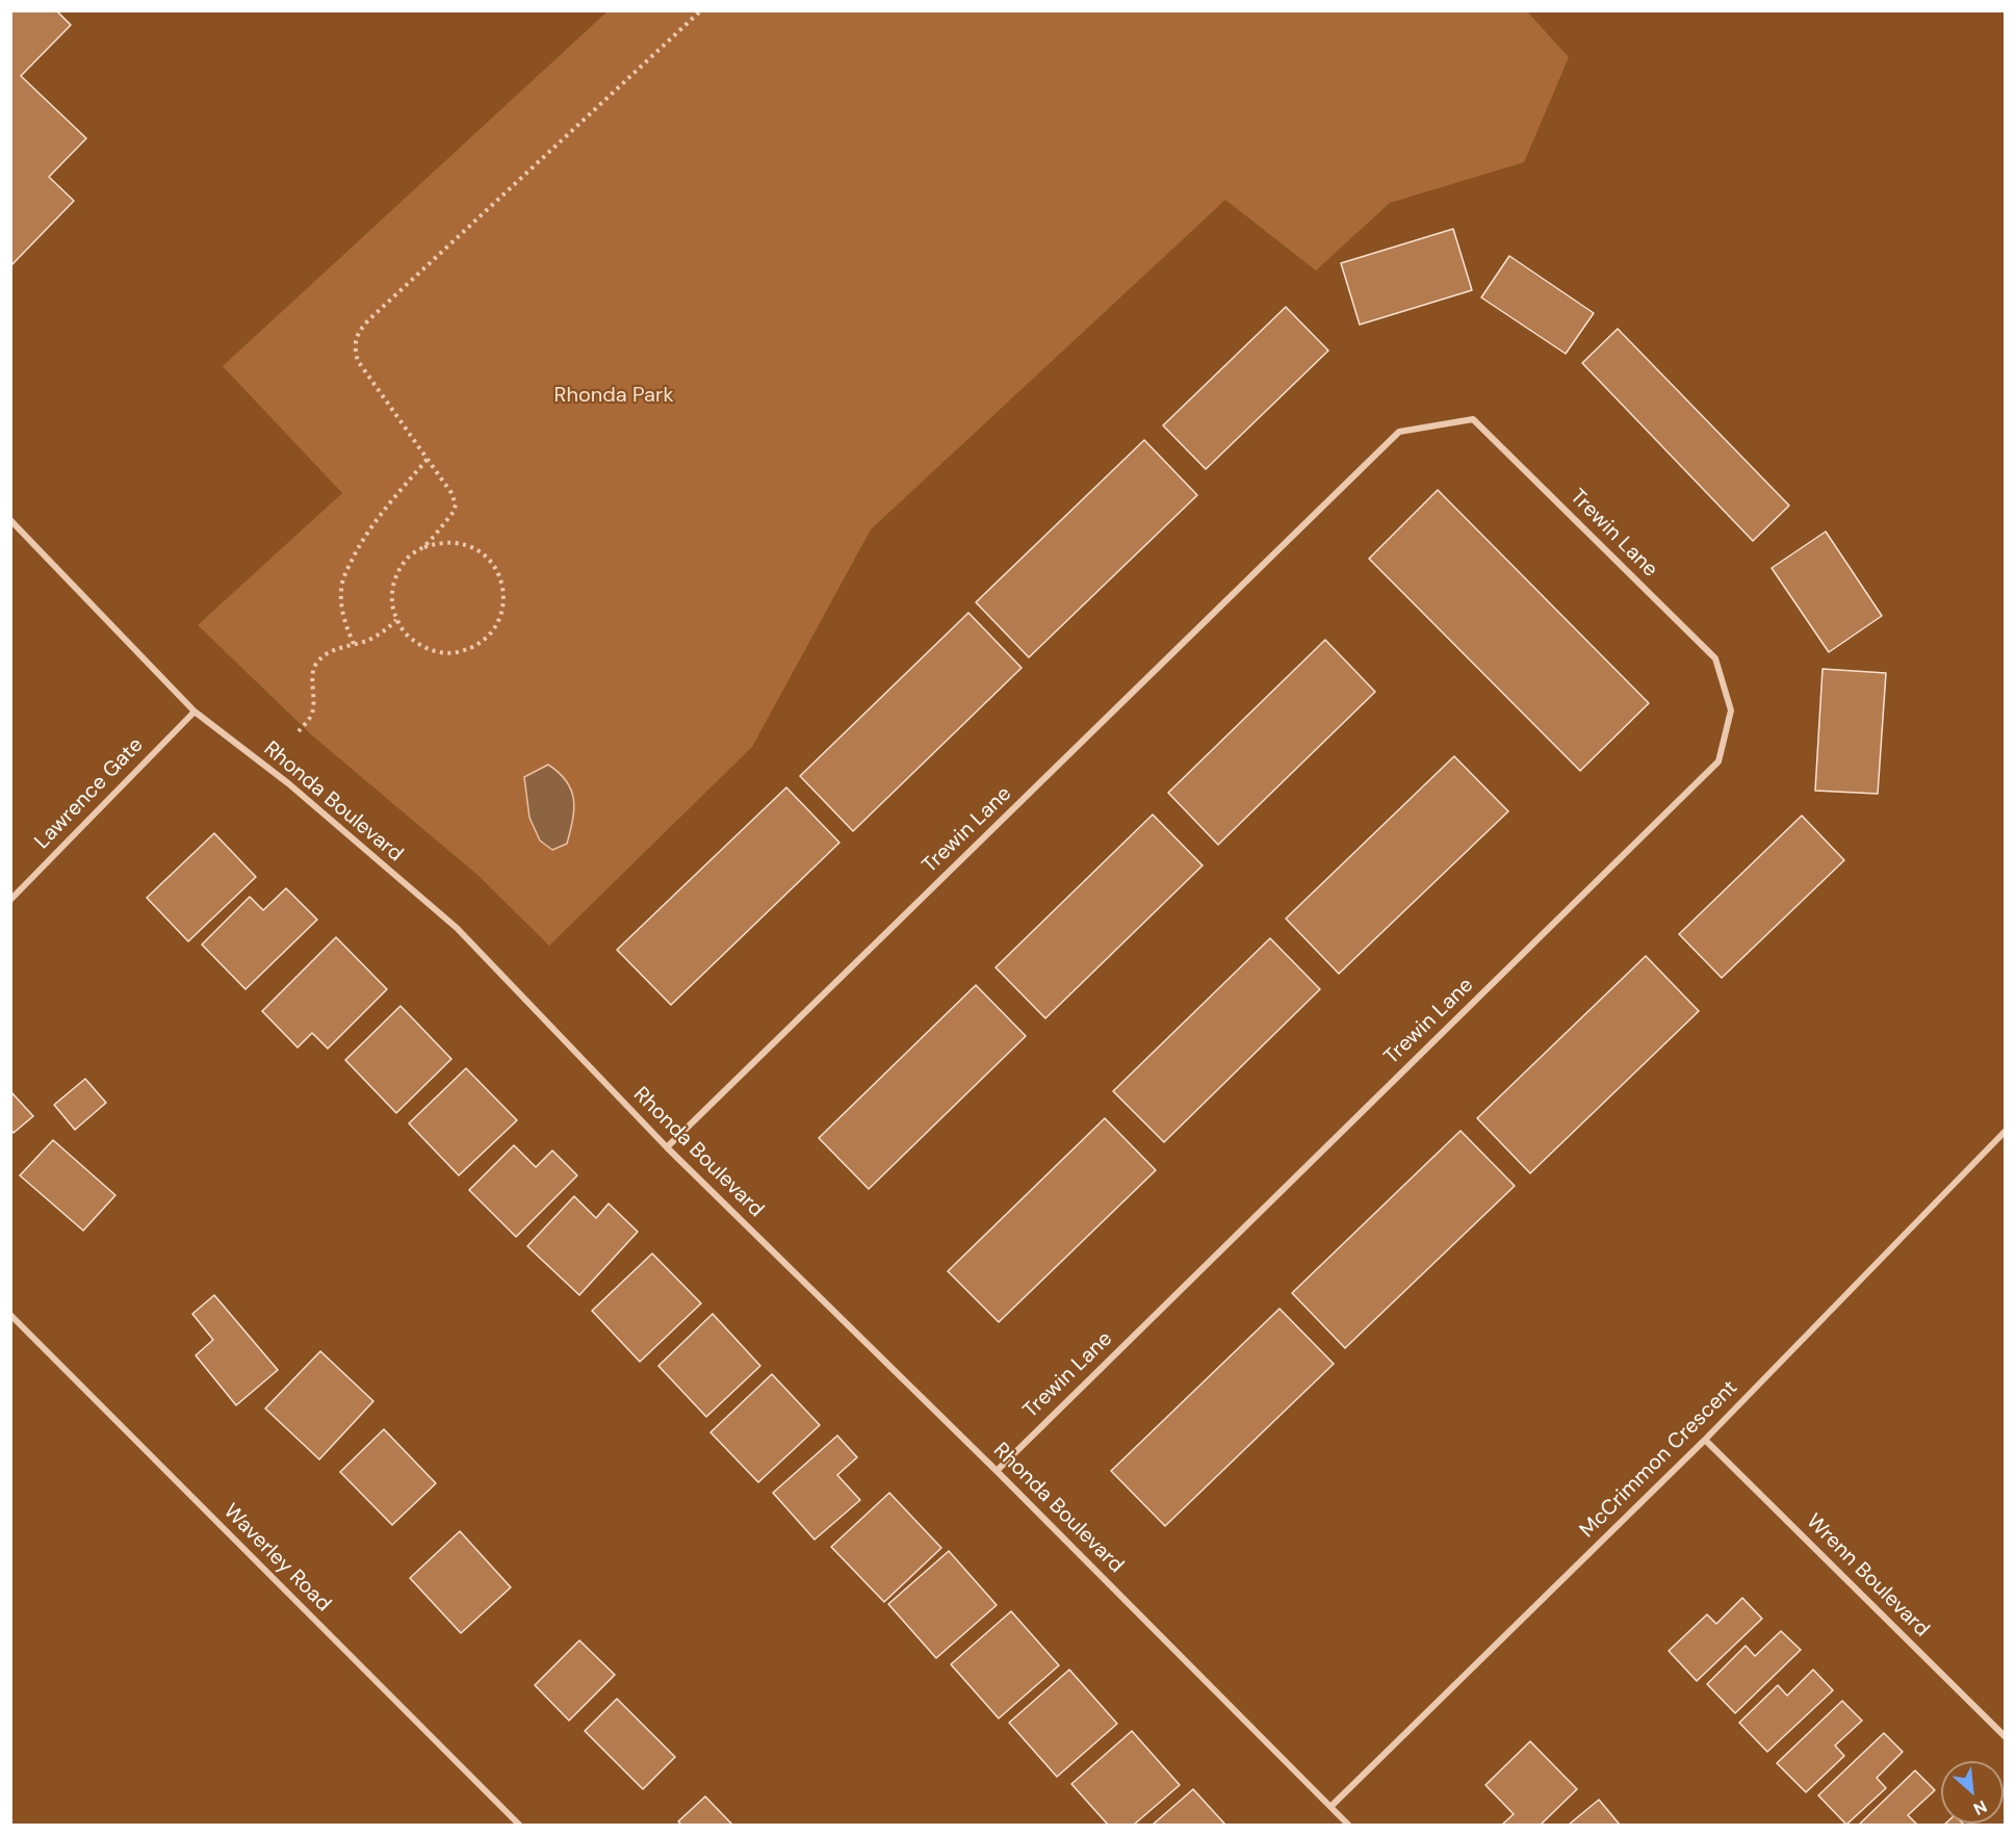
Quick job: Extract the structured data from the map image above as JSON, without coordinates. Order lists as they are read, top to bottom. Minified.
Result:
{"streets":{"street":["Trewin Lane","Lawrence Gate","Rhonda Boulevard","McCrimmon Crescent","Waverley Road","Wrenn Boulevard"]},"crossings":[["Trewin Lane","Rhonda Boulevard"],["Lawrence Gate","Rhonda Boulevard"],["Rhonda Boulevard","McCrimmon Crescent"],["McCrimmon Crescent","Wrenn Boulevard"]],"parks":["Rhonda Park"],"north":"bottom right"}
